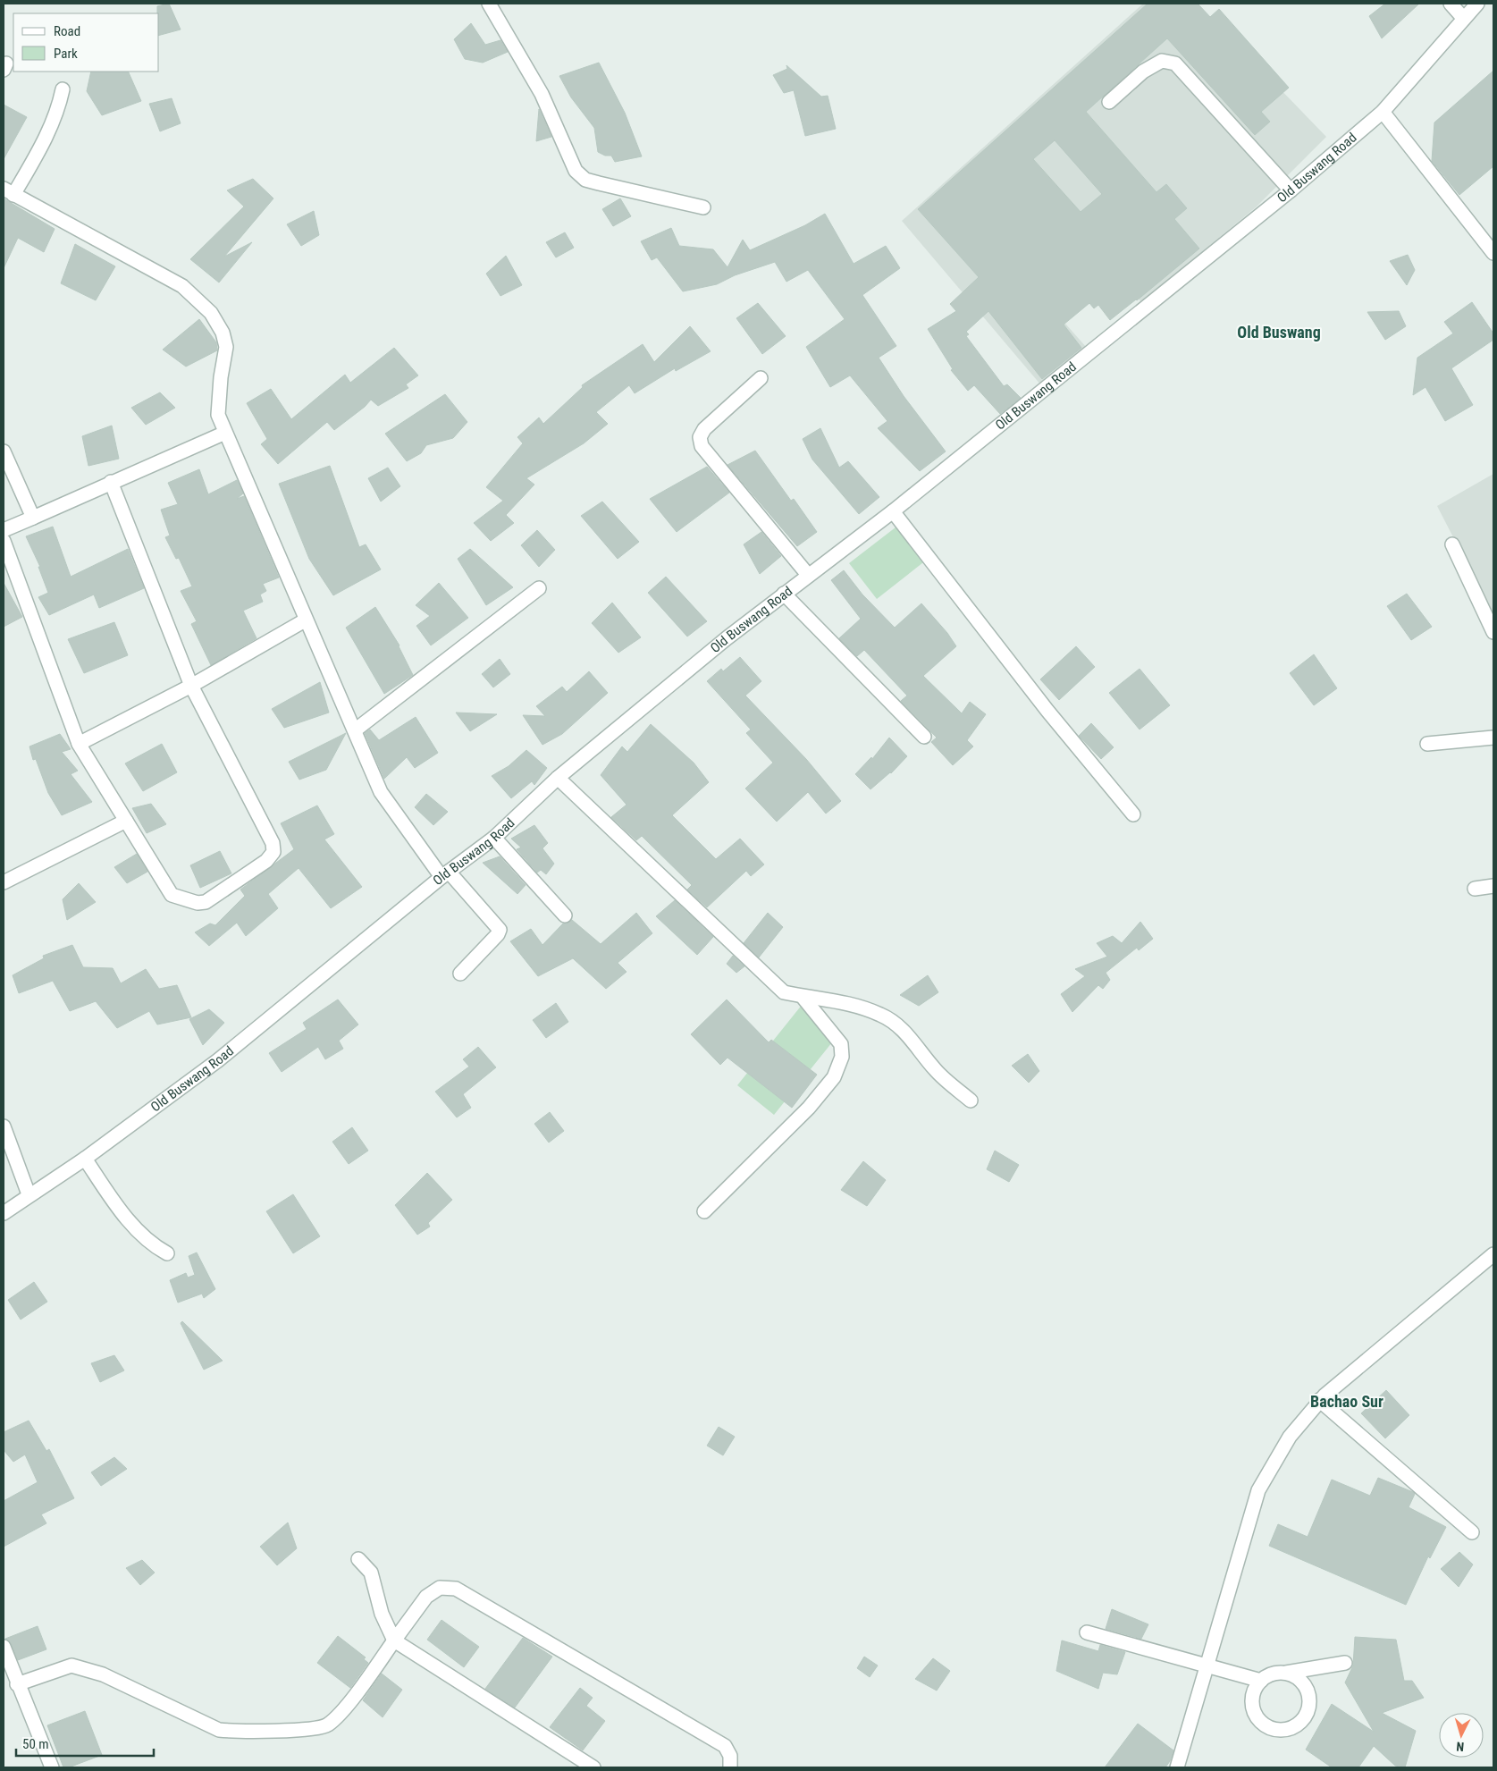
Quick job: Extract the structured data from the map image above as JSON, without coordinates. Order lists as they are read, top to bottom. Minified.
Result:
{"streets":{"street":["Old Buswang Road"]},"districts":["Old Buswang","Bachao Sur"],"legend":["Road","Park"],"scale_bar":"50 m","north":"bottom"}
